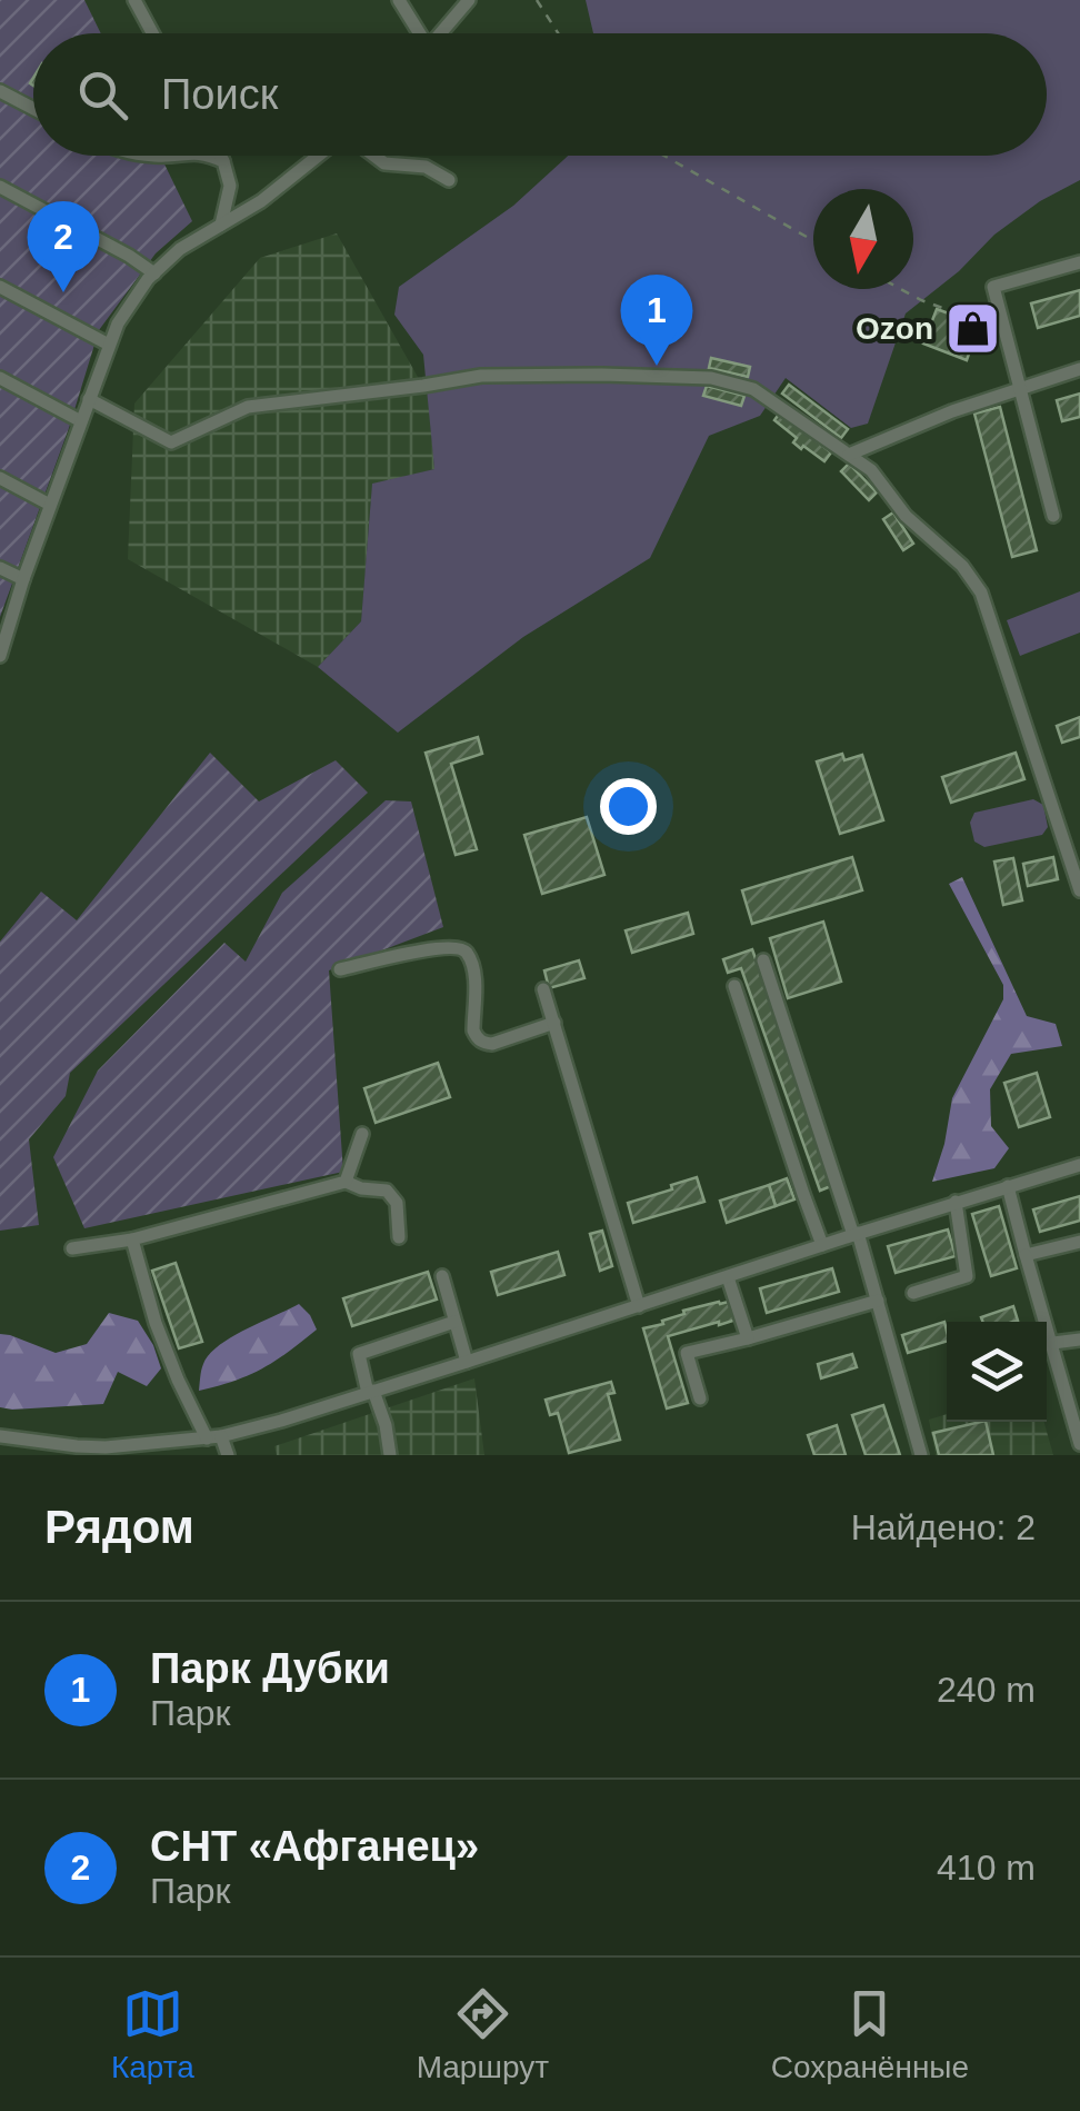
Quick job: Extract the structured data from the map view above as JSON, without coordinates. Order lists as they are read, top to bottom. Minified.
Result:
{"places":{"shop":["Ozon"]},"north":"bottom","page":{"search":"Поиск","pins":["2","1"],"heading":["Рядом","Найдено: 2"],"list":[{"mark":"1","name":"Парк Дубки","note":"Парк","value":"240 m"},{"mark":"2","name":"СНТ «Афганец»","note":"Парк","value":"410 m"}],"nav":["Карта","Маршрут","Сохранённые"]}}
